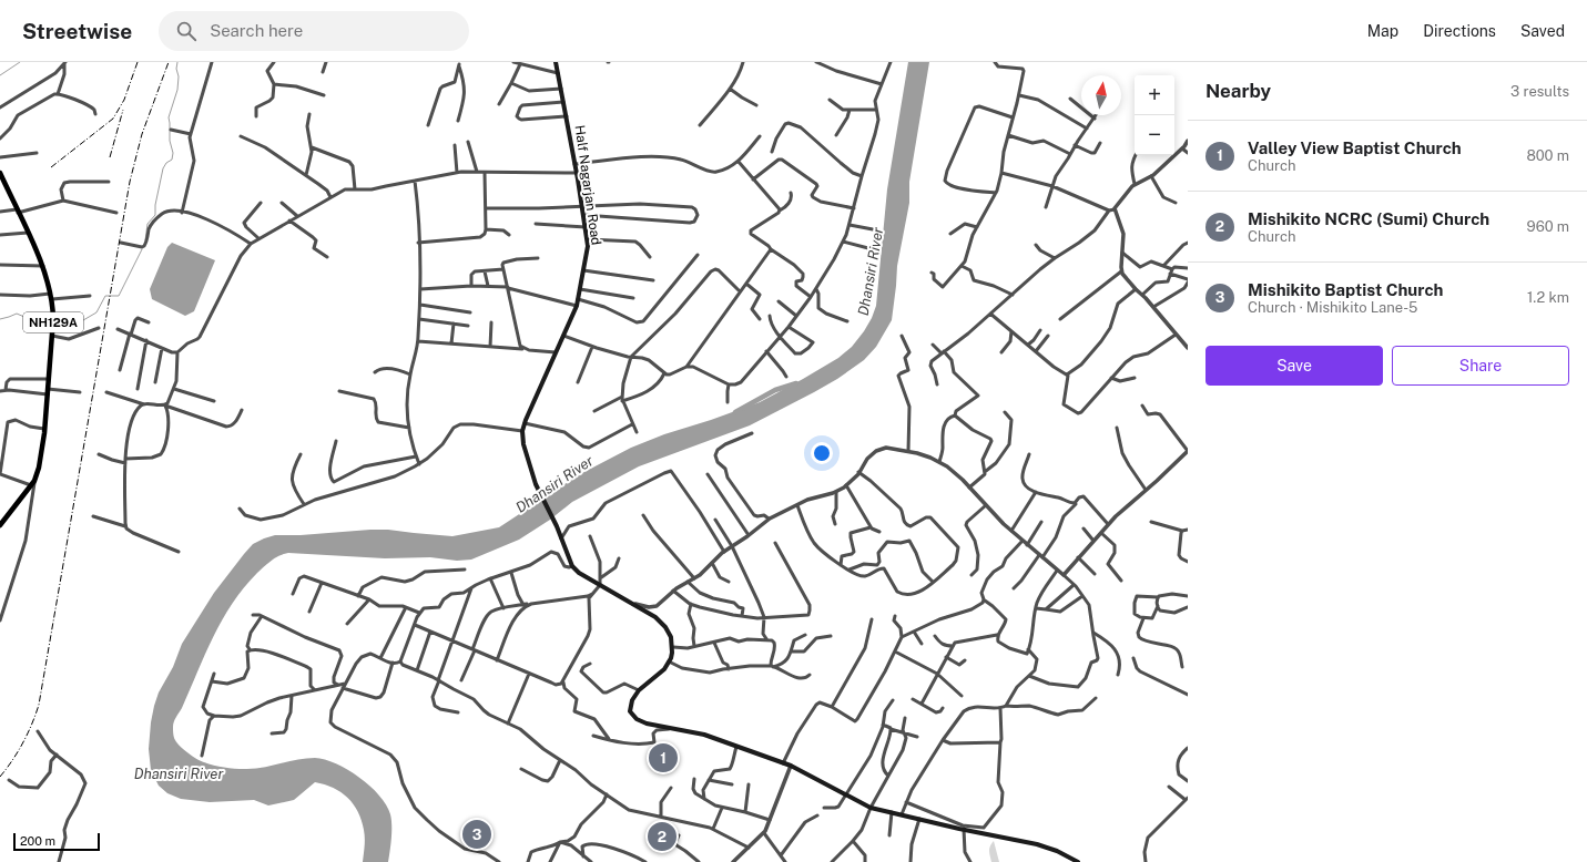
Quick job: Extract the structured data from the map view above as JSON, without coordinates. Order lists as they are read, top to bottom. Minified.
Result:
{"streets":{"highway":["NH129A"],"main road":["Half Nagarjan Road"]},"water":["Dhansiri River"],"scale_bar":"200 m","north":"top","page":{"header":"Streetwise","search":"Search here","nav":["Map","Directions","Saved"],"heading":["Nearby","3 results"],"map_buttons":["+","−"],"list":[{"mark":"1","name":"Valley View Baptist Church","note":"Church","value":"800 m"},{"mark":"2","name":"Mishikito NCRC (Sumi) Church","note":"Church","value":"960 m"},{"mark":"3","name":"Mishikito Baptist Church","note":"Church · Mishikito Lane-5","value":"1.2 km"}],"buttons":["Save","Share"],"pins":["1","3","2"],"scale":"200 m"}}
